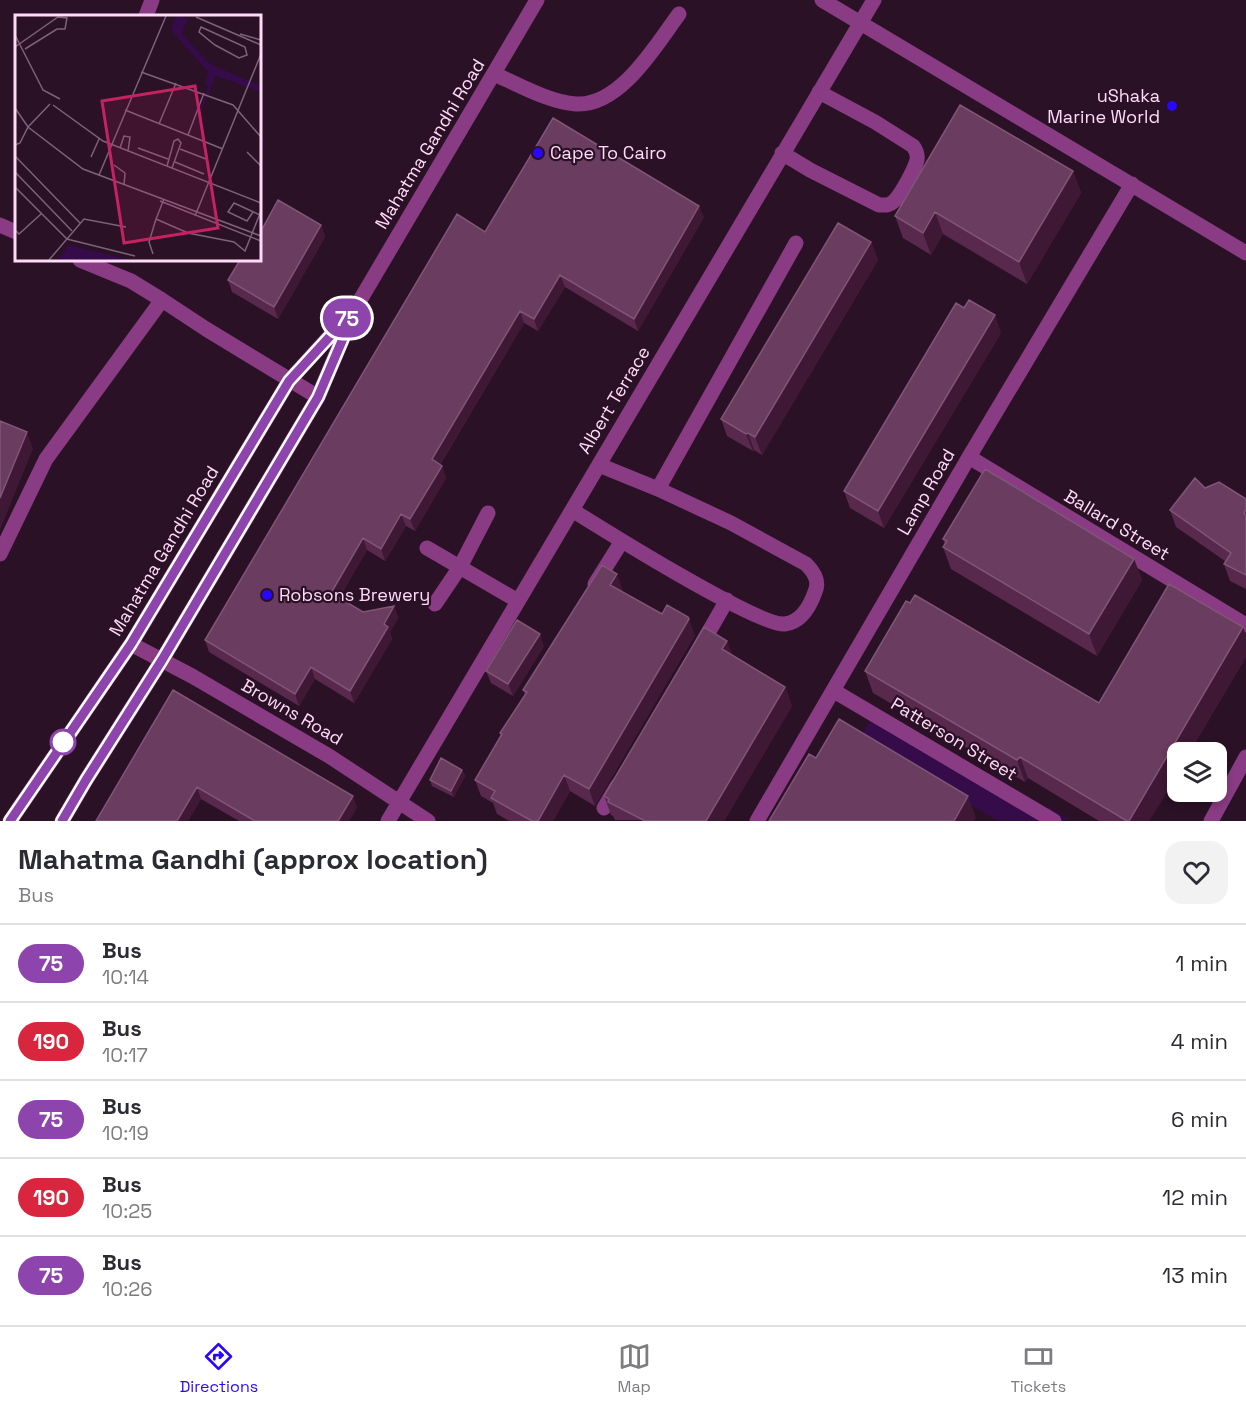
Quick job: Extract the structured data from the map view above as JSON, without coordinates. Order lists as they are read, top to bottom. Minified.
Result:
{"streets":{"street":["Mahatma Gandhi Road","Albert Terrace","Lamp Road","Ballard Street","Browns Road","Patterson Street"]},"crossings":[["Mahatma Gandhi Road","Browns Road"],["Albert Terrace","Browns Road"],["Lamp Road","Ballard Street"],["Lamp Road","Patterson Street"]],"places":["uShaka Marine World","Cape To Cairo","Robsons Brewery"],"lines":["bus line 75"],"page":{"on_map":"75","heading":["Mahatma Gandhi (approx location)","Bus"],"list":[{"mark":"75","name":"Bus","note":"10:14","value":"1 min"},{"mark":"190","name":"Bus","note":"10:17","value":"4 min"},{"mark":"75","name":"Bus","note":"10:19","value":"6 min"},{"mark":"190","name":"Bus","note":"10:25","value":"12 min"},{"mark":"75","name":"Bus","note":"10:26","value":"13 min"}],"tabs":["Directions","Map","Tickets"]}}
